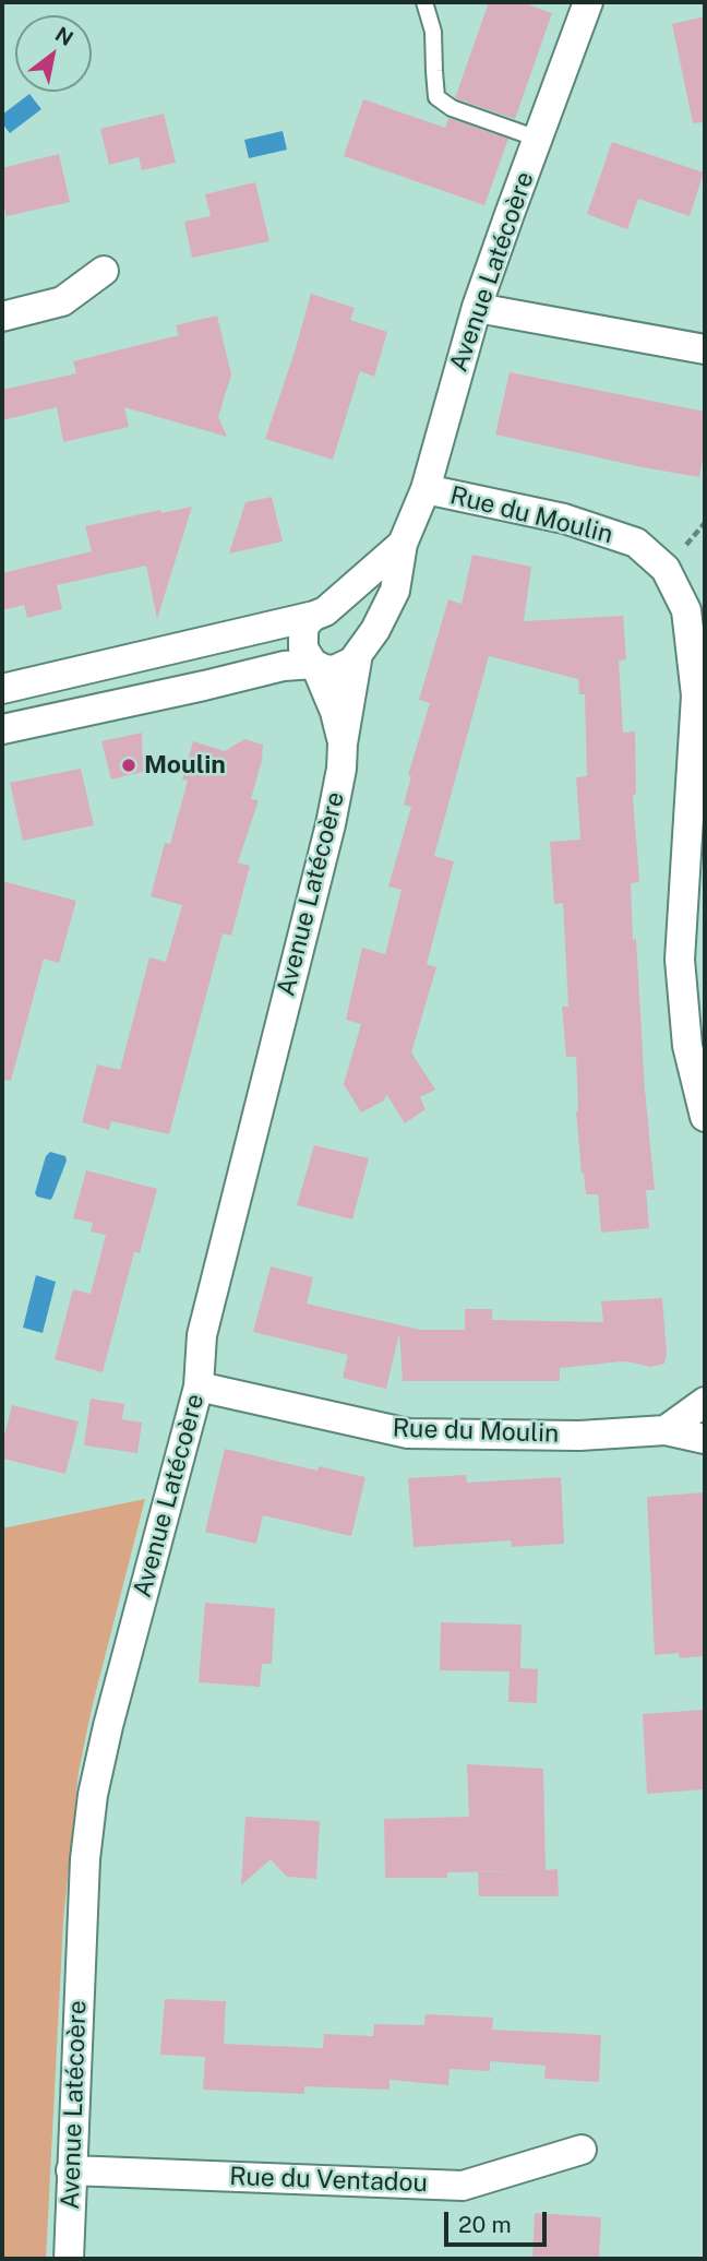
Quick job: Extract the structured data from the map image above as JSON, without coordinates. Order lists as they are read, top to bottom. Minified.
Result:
{"streets":{"street":["Avenue Latécoère","Rue du Moulin","Rue du Ventadou"]},"crossings":[["Avenue Latécoère","Rue du Moulin"],["Avenue Latécoère","Rue du Ventadou"]],"places":["Moulin"],"scale_bar":"20 m","north":"top right"}
